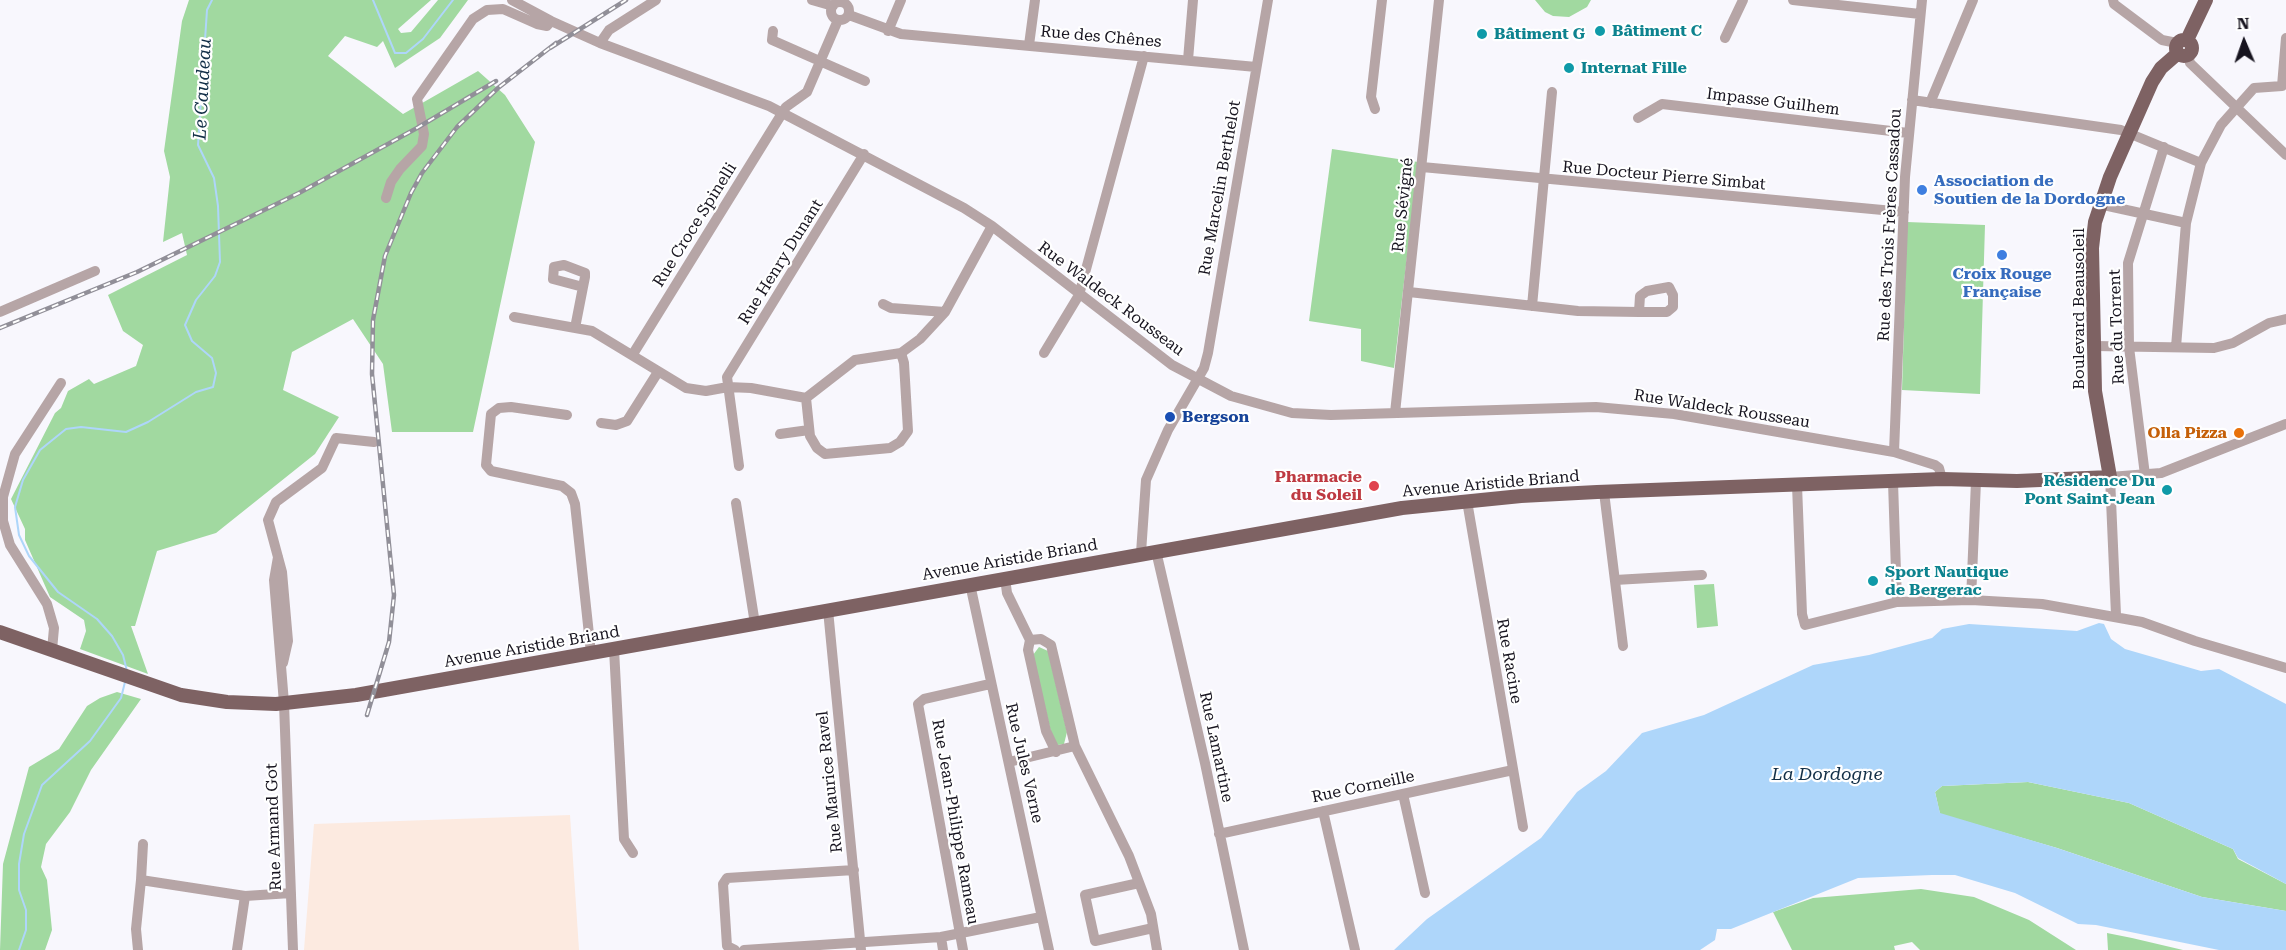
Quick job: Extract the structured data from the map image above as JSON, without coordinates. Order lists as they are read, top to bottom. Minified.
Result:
{"streets":{"main road":["Boulevard Beausoleil","Avenue Aristide Briand"],"street":["Rue des Chênes","Impasse Guilhem","Rue Docteur Pierre Simbat","Rue Marcelin Berthelot","Rue Sévigné","Rue Croce Spinelli","Rue des Trois Frères Cassadou","Rue Henry Dunant","Rue Waldeck Rousseau","Rue du Torrent","Rue Racine","Rue Lamartine","Rue Jules Verne","Rue Maurice Ravel","Rue Corneille","Rue Jean-Philippe Rameau","Rue Armand Got"]},"crossings":[["Rue des Chênes","Rue Marcelin Berthelot"],["Rue des Chênes","Rue Croce Spinelli"],["Impasse Guilhem","Rue des Trois Frères Cassadou"],["Rue Docteur Pierre Simbat","Rue Sévigné"],["Rue Docteur Pierre Simbat","Rue des Trois Frères Cassadou"],["Rue Marcelin Berthelot","Rue Waldeck Rousseau"],["Rue Marcelin Berthelot","Avenue Aristide Briand"],["Rue Sévigné","Rue Waldeck Rousseau"],["Rue Croce Spinelli","Rue Waldeck Rousseau"],["Rue des Trois Frères Cassadou","Rue Waldeck Rousseau"],["Rue Henry Dunant","Rue Waldeck Rousseau"],["Rue Waldeck Rousseau","Avenue Aristide Briand"],["Boulevard Beausoleil","Avenue Aristide Briand"],["Avenue Aristide Briand","Rue Racine"],["Avenue Aristide Briand","Rue Lamartine"],["Avenue Aristide Briand","Rue Jules Verne"],["Avenue Aristide Briand","Rue Maurice Ravel"],["Avenue Aristide Briand","Rue Armand Got"],["Rue Racine","Rue Corneille"],["Rue Lamartine","Rue Corneille"],["Rue Jules Verne","Rue Jean-Philippe Rameau"]],"water":["Le Caudeau","La Dordogne"],"places":["Bâtiment C","Bâtiment G","Internat Fille","Association de Soutien de la Dordogne","Croix Rouge Française","Bergson","Olla Pizza","Pharmacie du Soleil","Résidence Du Pont Saint-Jean","Sport Nautique de Bergerac"],"north":"top"}
